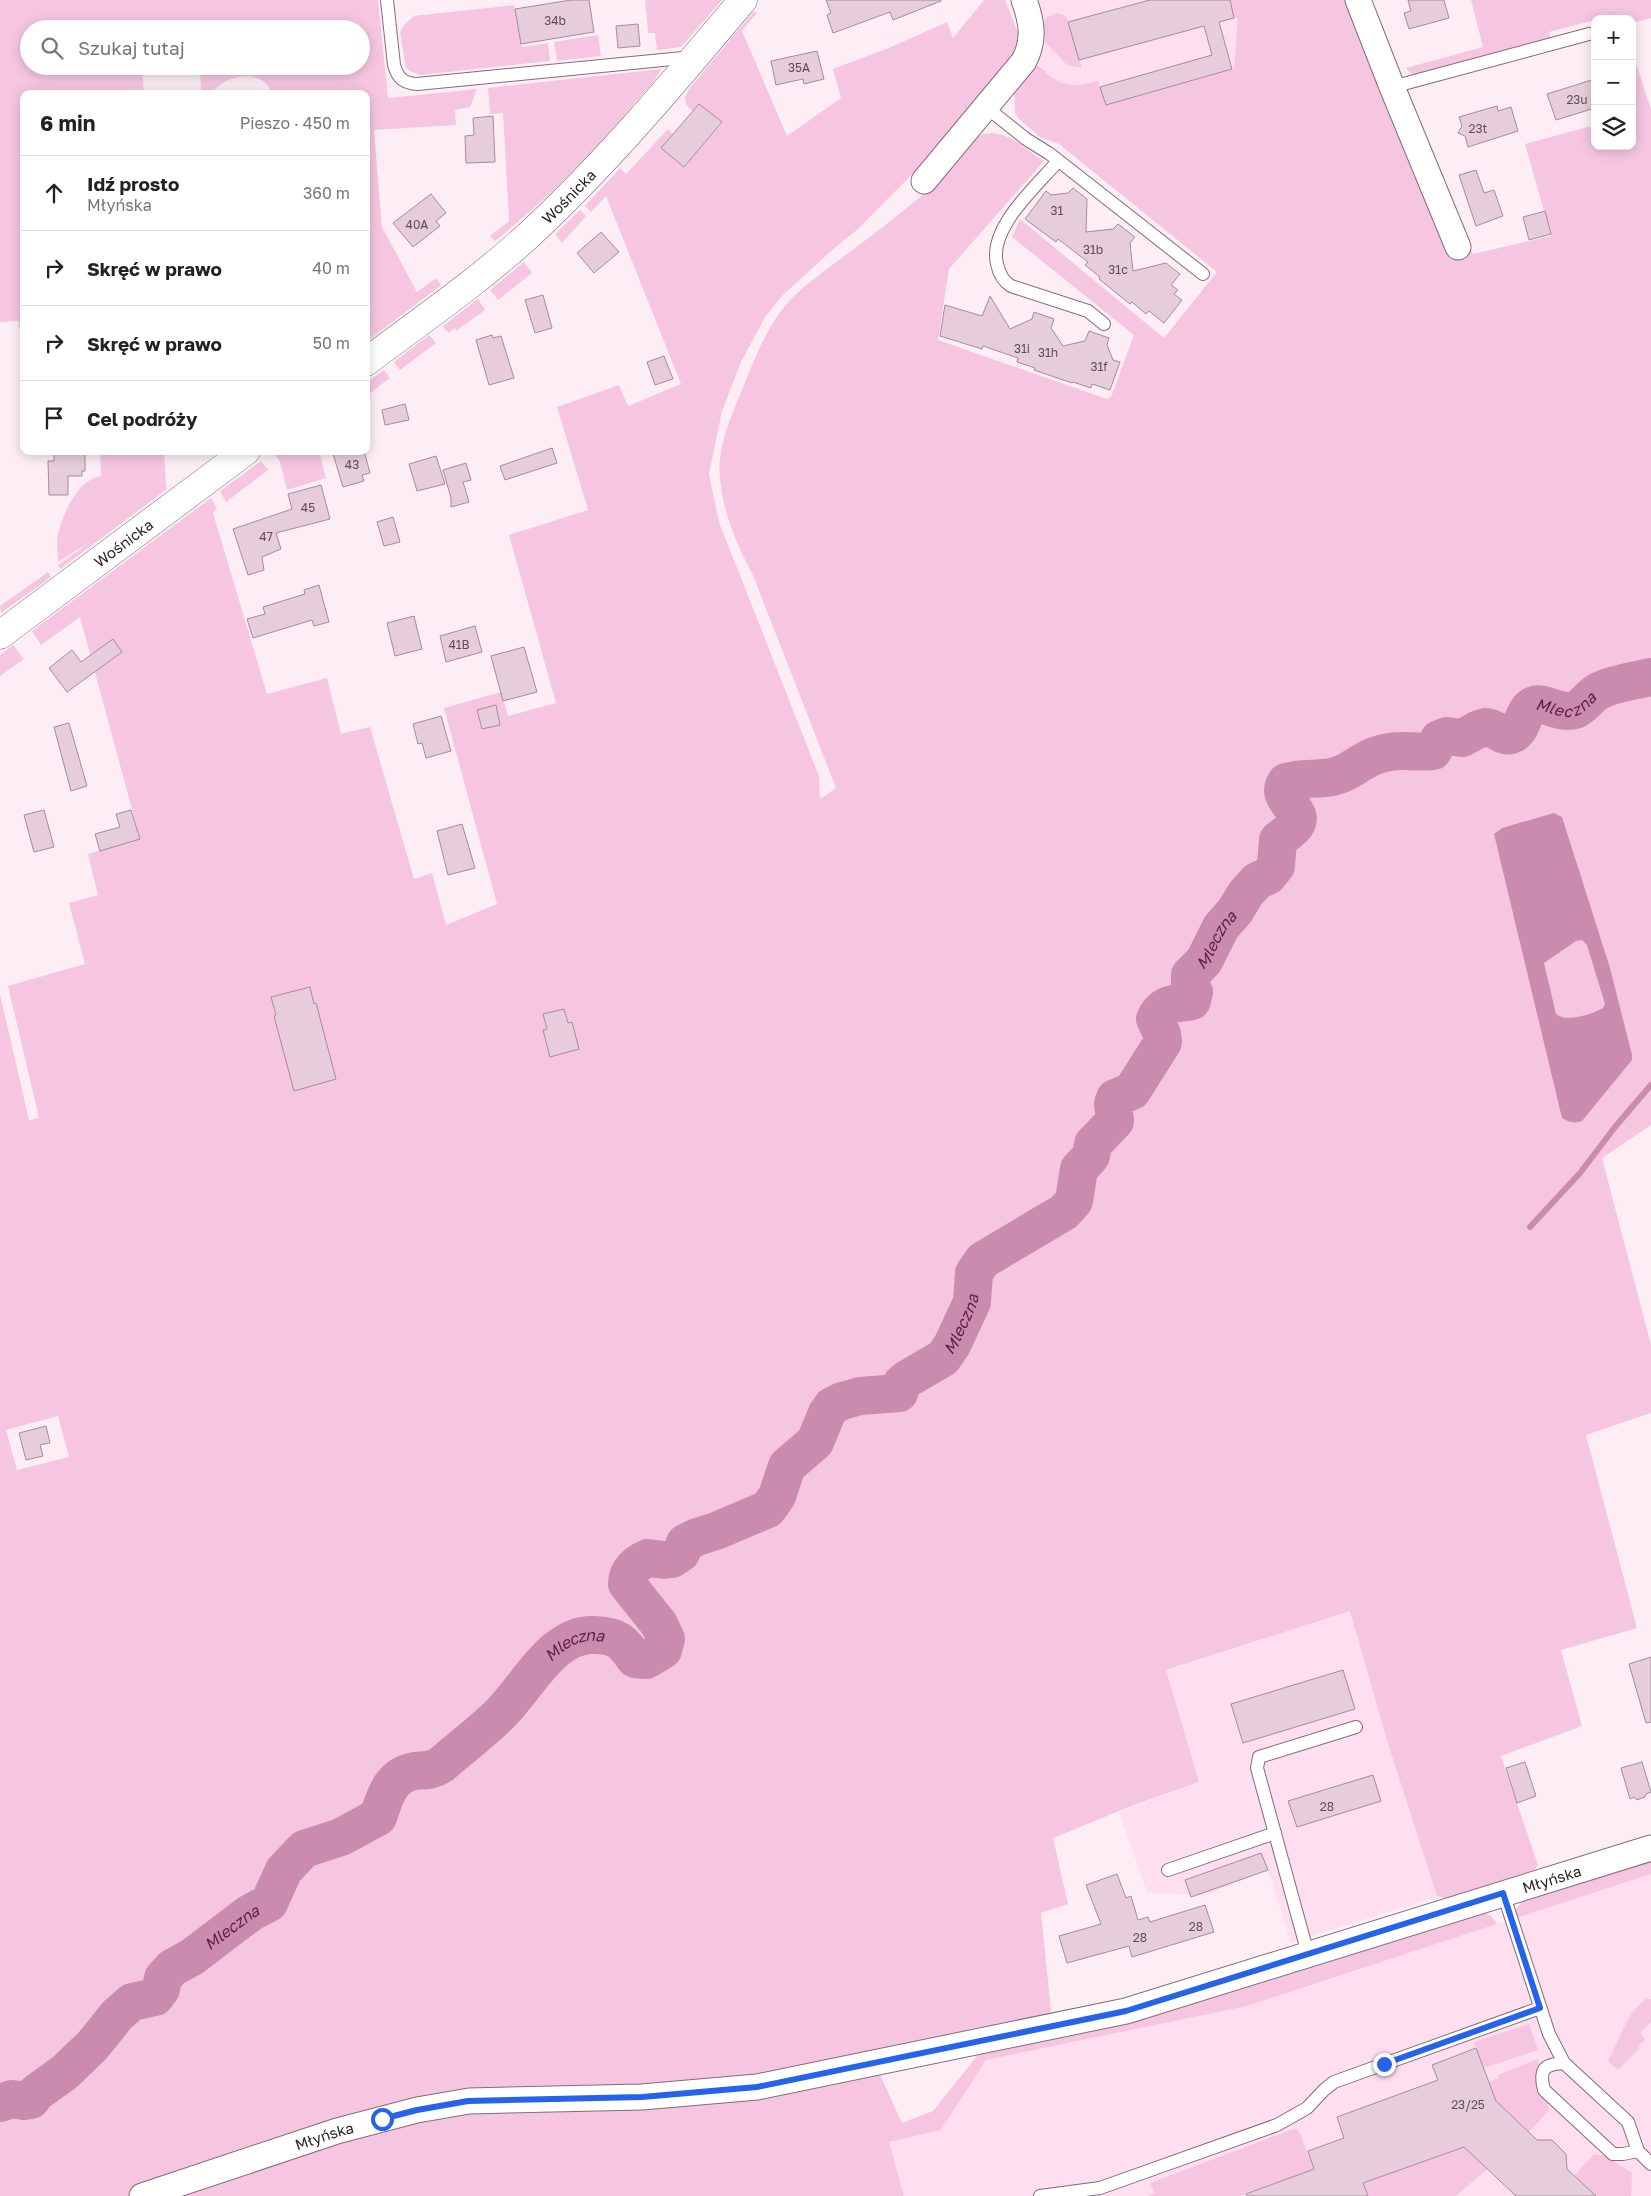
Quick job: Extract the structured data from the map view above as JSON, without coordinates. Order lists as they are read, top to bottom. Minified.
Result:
{"streets":{"street":["Wośnicka","Młyńska"]},"water":["Mleczna"],"house_numbers":["34b","35A","23u","23t","31","40A","31b","31c","31i","31h","31f","43","45","47","41B","28","28","28","23/25"],"page":{"map_buttons":["+","−"],"search":"Szukaj tutaj","heading":["6 min","Pieszo · 450 m"],"list":[["Idź prosto","Młyńska","360 m"],["Skręć w prawo","40 m"],["Skręć w prawo","50 m"],"Cel podróży"]}}
